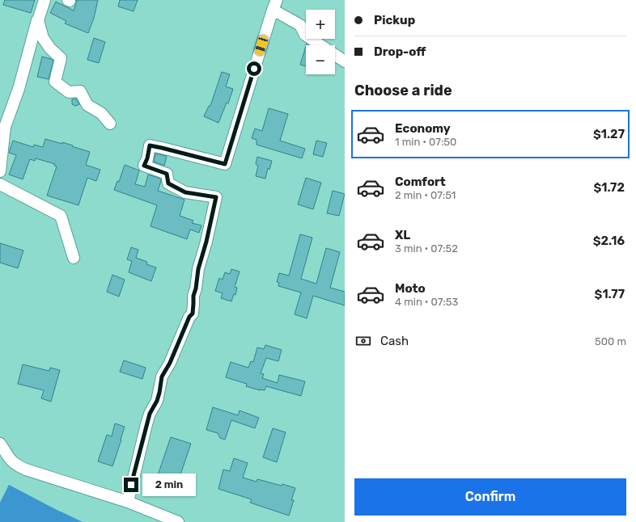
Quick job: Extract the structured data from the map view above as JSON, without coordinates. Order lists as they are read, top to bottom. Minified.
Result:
{"page":{"banner":["Pickup","Drop-off"],"map_buttons":["+","−"],"heading":"Choose a ride","list":[{"name":"Economy","note":"1 min · 07:50","value":"$1.27"},{"name":"Comfort","note":"2 min · 07:51","value":"$1.72"},{"name":"XL","note":"3 min · 07:52","value":"$2.16"},{"name":"Moto","note":"4 min · 07:53","value":"$1.77"}],"pay":["Cash","500 m"],"buttons":"Confirm","bubble":"2 min"}}
